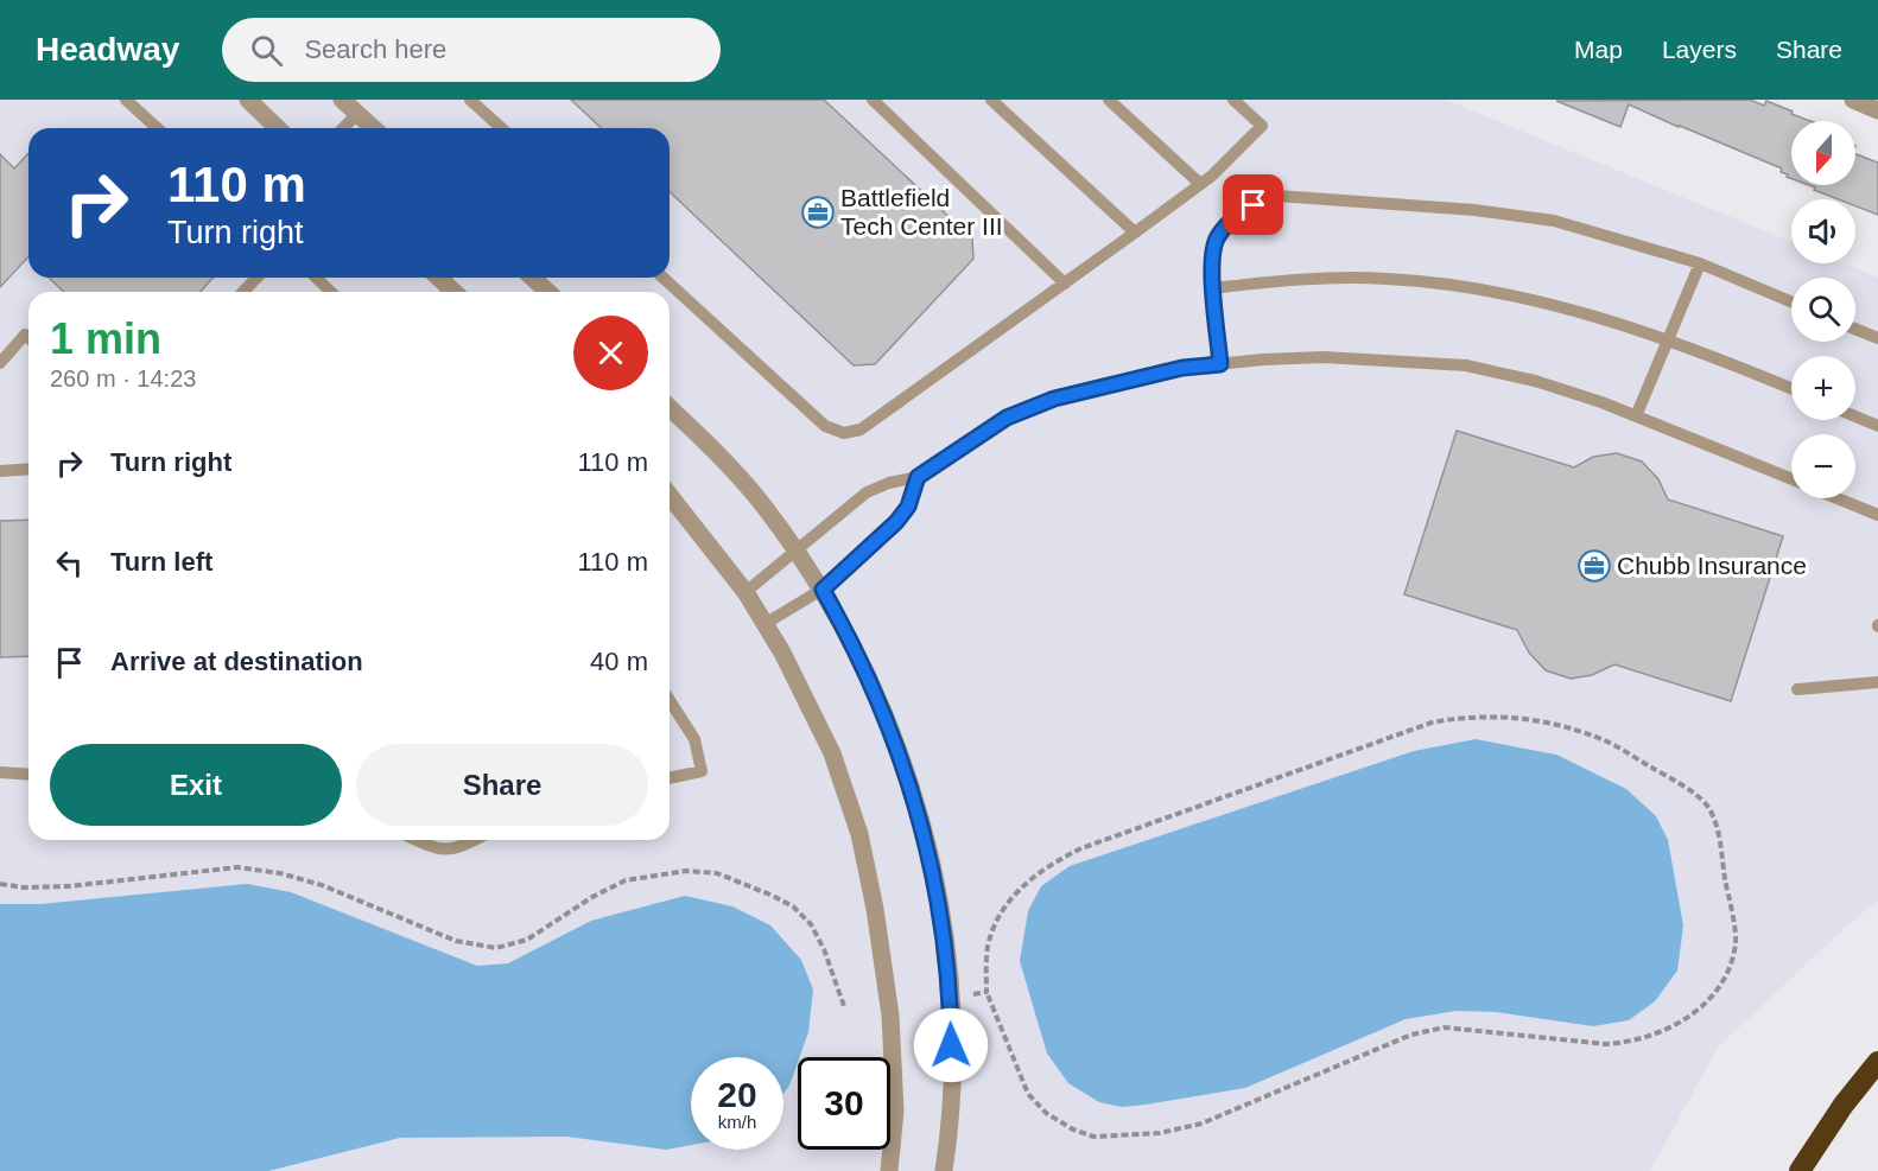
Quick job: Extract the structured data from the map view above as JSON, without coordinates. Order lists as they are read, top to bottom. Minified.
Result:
{"places":{"office":["Battlefield Tech Center III","Chubb Insurance"]},"north":"bottom","page":{"header":"Headway","search":"Search here","nav":["Map","Layers","Share"],"map_buttons":["+","−"],"turn":["110 m","Turn right"],"heading":["1 min","260 m · 14:23"],"list":[{"name":"Turn right","value":"110 m"},{"name":"Turn left","value":"110 m"},{"name":"Arrive at destination","value":"40 m"}],"buttons":["Exit","Share"],"speed":"20 km/h","limit":"30"}}
